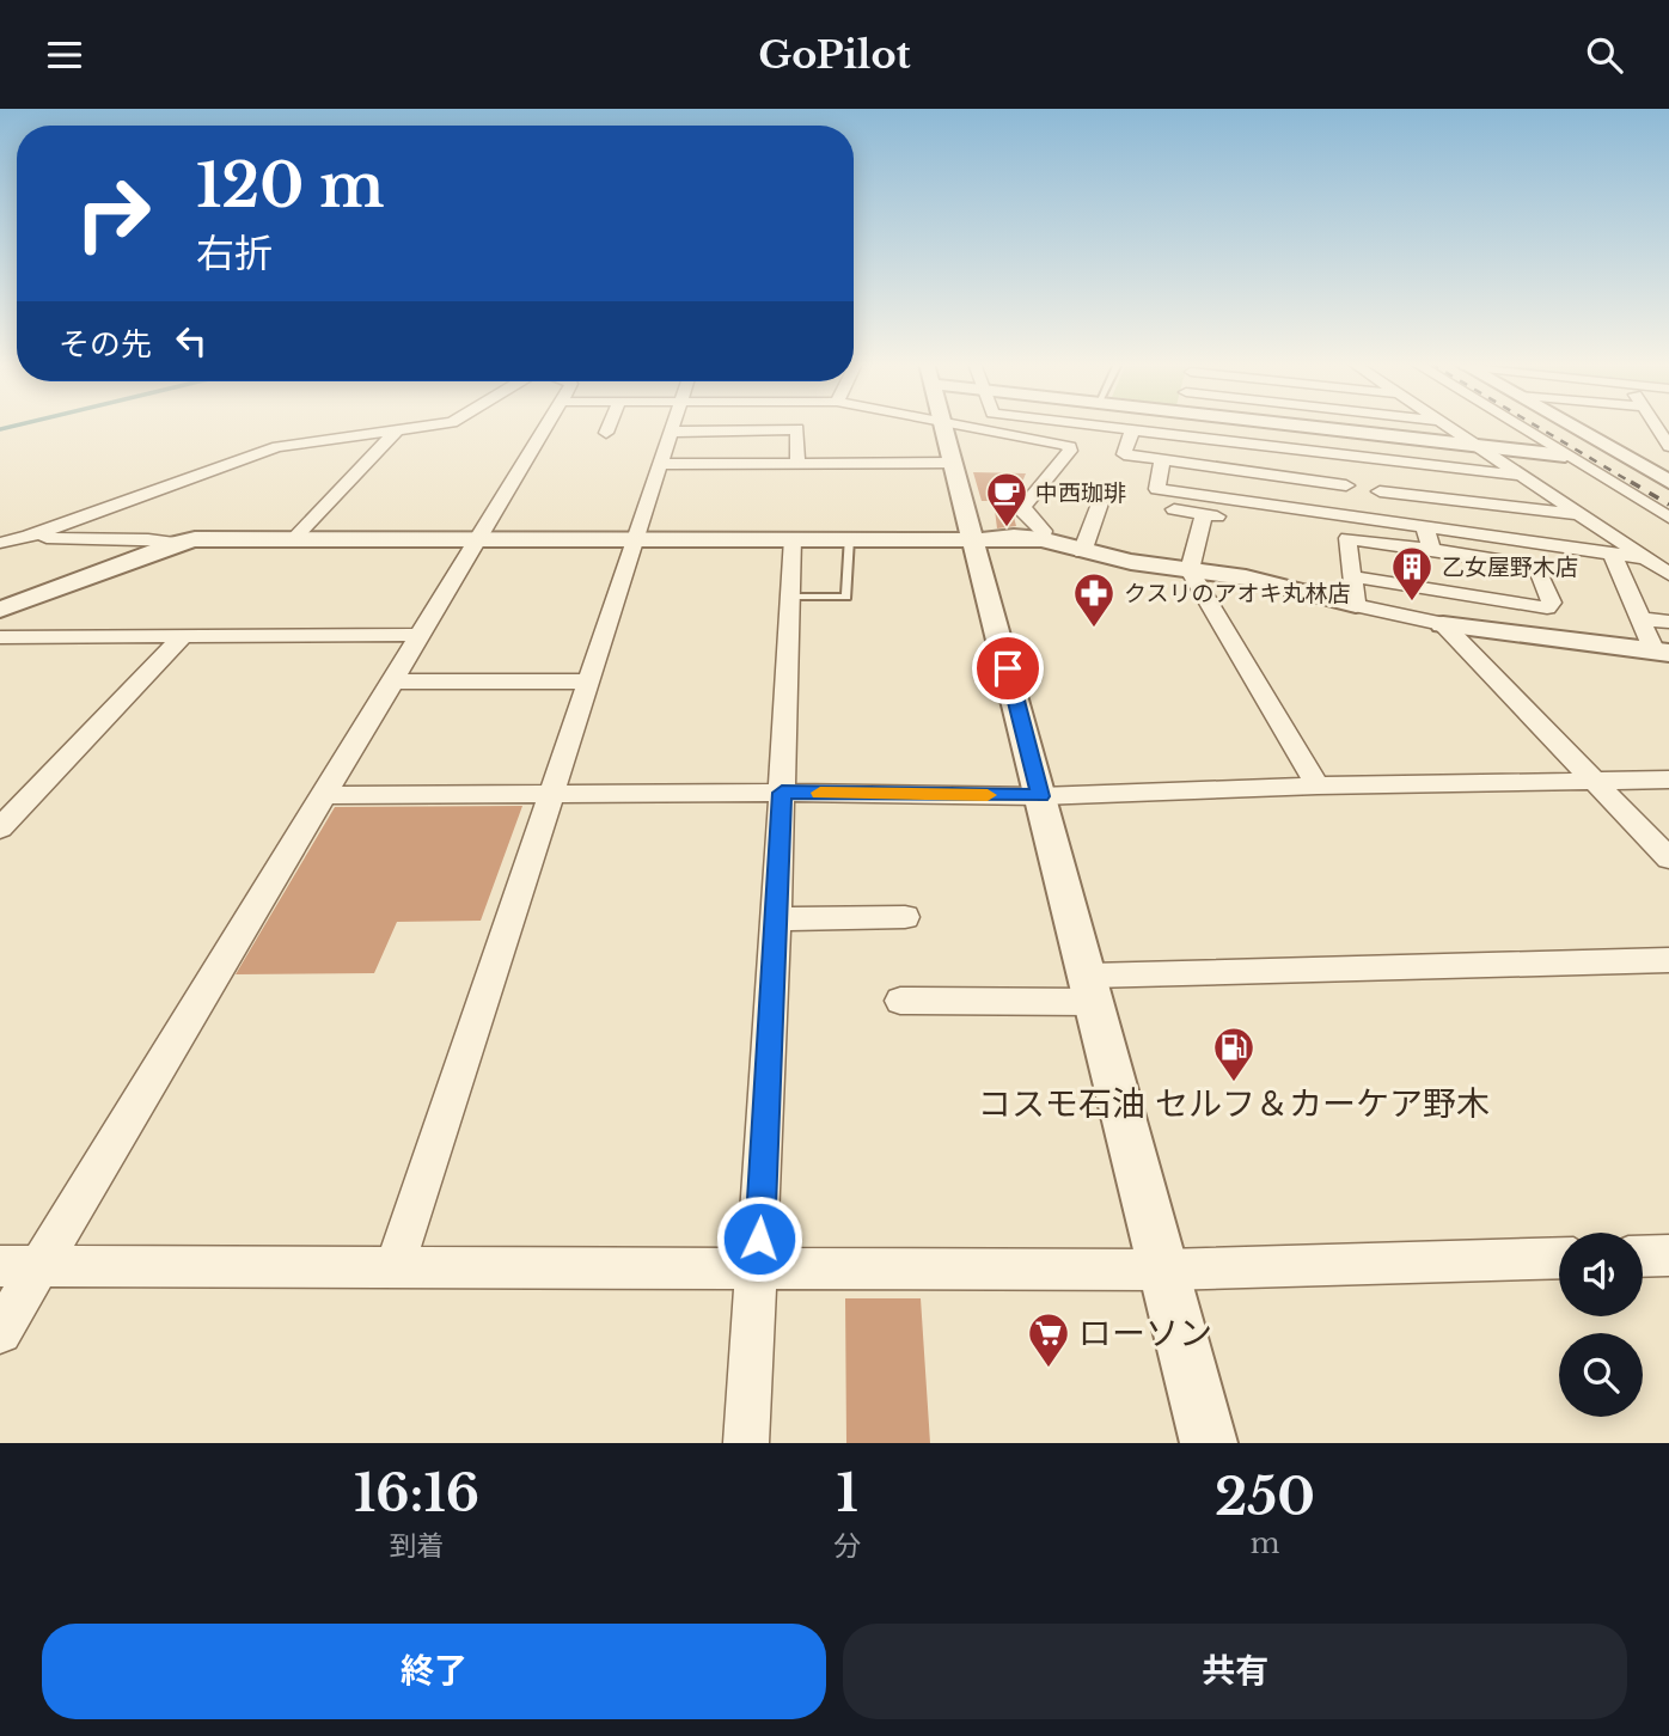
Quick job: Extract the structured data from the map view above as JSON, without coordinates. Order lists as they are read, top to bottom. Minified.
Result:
{"places":{"cafe":["中西珈琲"],"building":["乙女屋野木店"],"pharmacy":["クスリのアオキ丸林店"],"fuel station":["コスモ石油 セルフ＆カーケア野木"],"supermarket":["ローソン"]},"page":{"header":"GoPilot","turn":["120 m","右折"],"then":"その先","eta":["16:16","到着","1","分","250","m"],"buttons":["終了","共有"]}}
